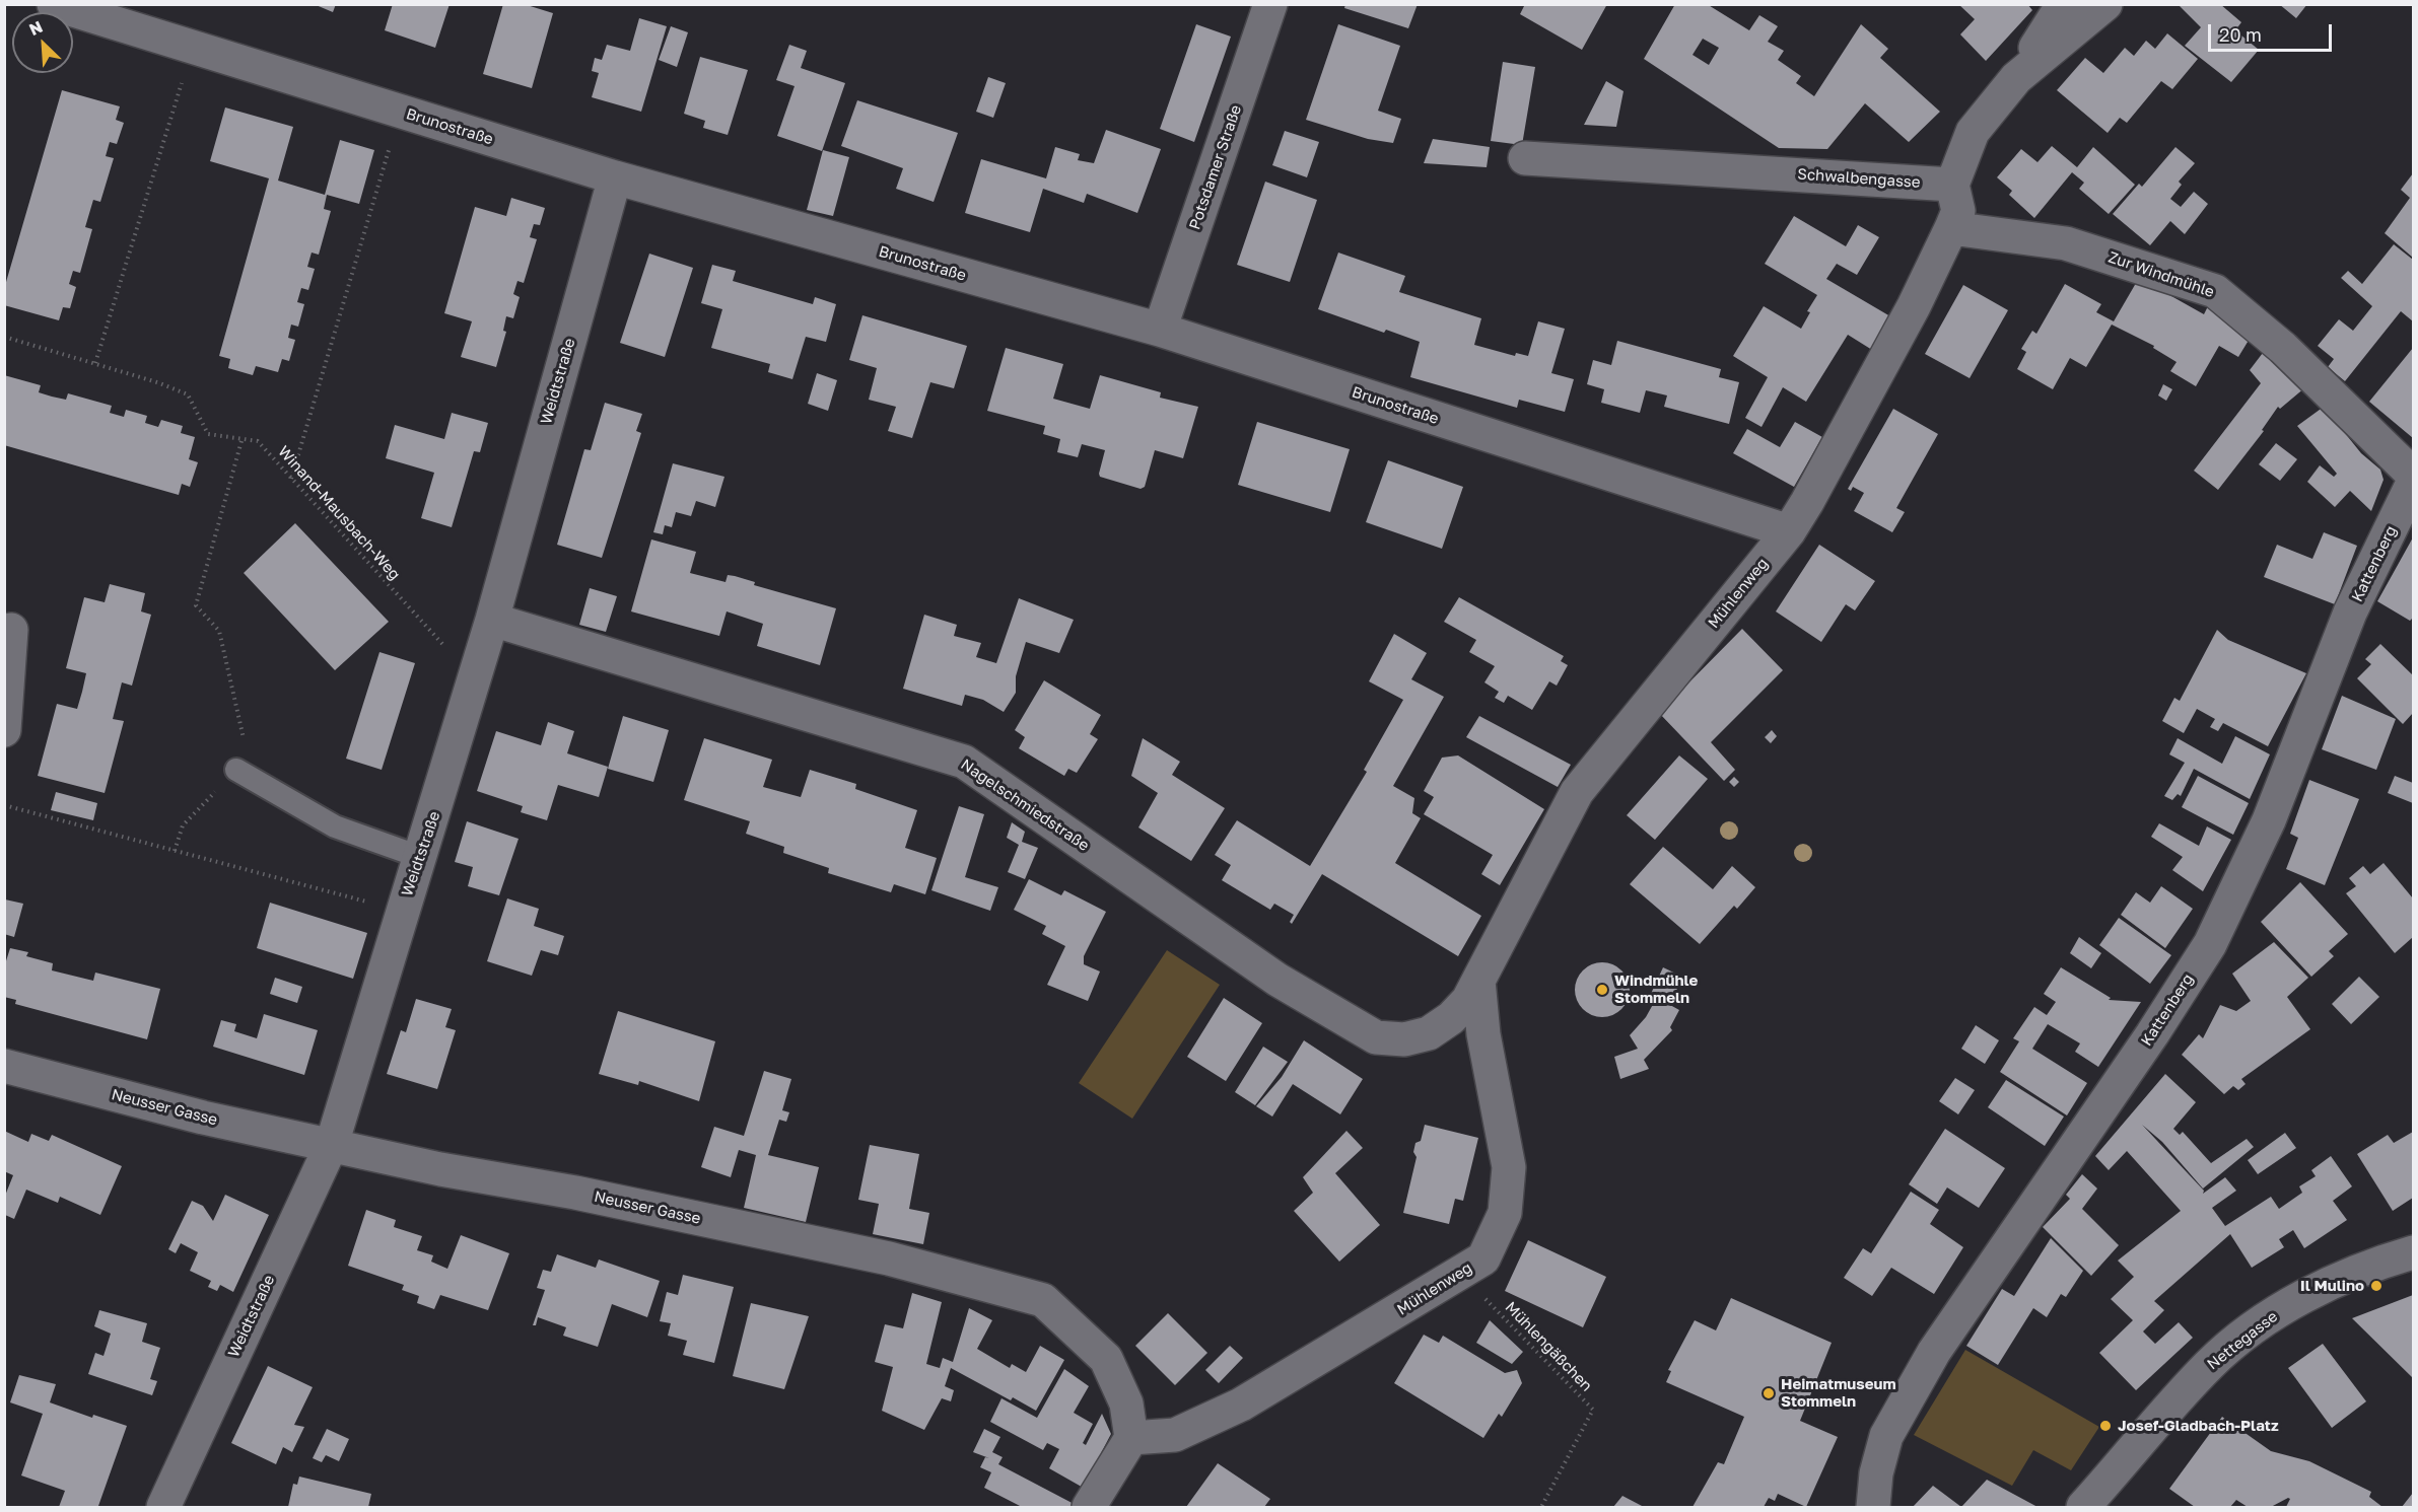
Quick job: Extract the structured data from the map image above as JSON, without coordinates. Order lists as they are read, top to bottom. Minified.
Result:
{"streets":{"street":["Brunostraße","Potsdamer Straße","Schwalbengasse","Zur Windmühle","Weidtstraße","Kattenberg","Mühlenweg","Nagelschmiedstraße","Neusser Gasse","Nettegasse"],"path":["Winand-Mausbach-Weg","Mühlengäßchen"]},"crossings":[["Brunostraße","Potsdamer Straße"],["Brunostraße","Weidtstraße"],["Brunostraße","Mühlenweg"],["Schwalbengasse","Mühlenweg"],["Zur Windmühle","Mühlenweg"],["Weidtstraße","Winand-Mausbach-Weg"],["Weidtstraße","Nagelschmiedstraße"],["Weidtstraße","Neusser Gasse"],["Mühlenweg","Nagelschmiedstraße"],["Mühlenweg","Neusser Gasse"],["Mühlenweg","Mühlengäßchen"]],"places":["Windmühle Stommeln","Il Mulino","Heimatmuseum Stommeln","Josef-Gladbach-Platz"],"scale_bar":"20 m","north":"top left"}
